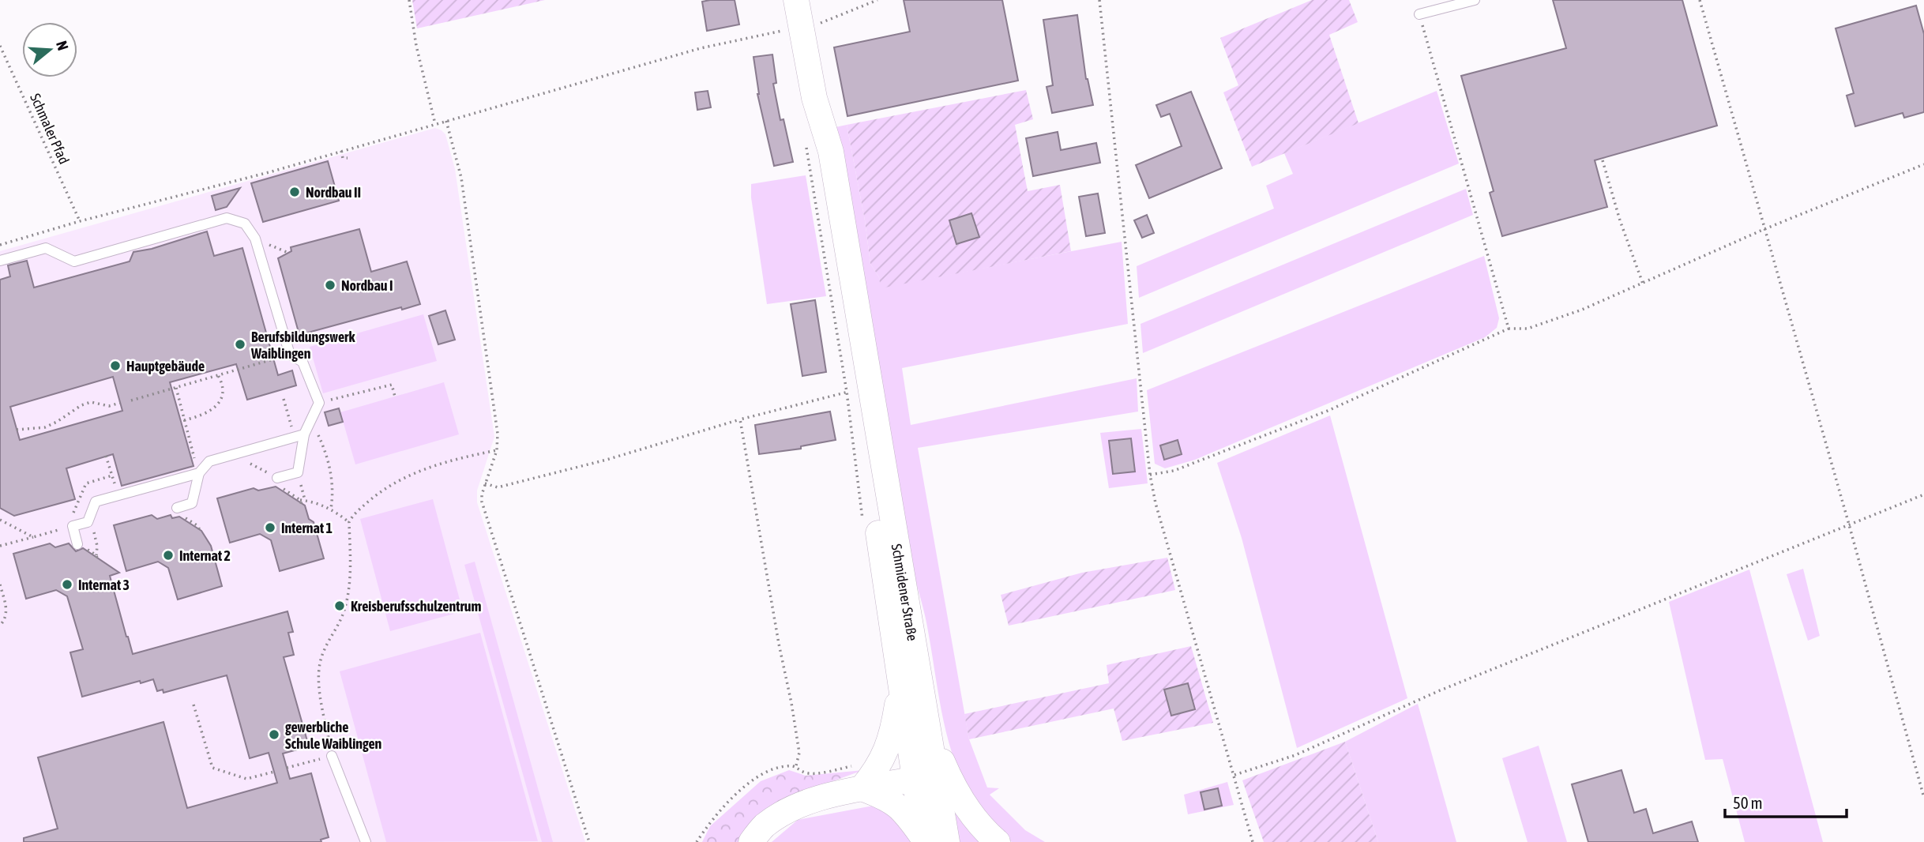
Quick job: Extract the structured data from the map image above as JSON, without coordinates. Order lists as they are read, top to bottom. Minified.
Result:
{"streets":{"main road":["Schmidener Straße"],"path":["Schmaler Pfad"]},"places":["Nordbau II","Nordbau I","Berufsbildungswerk Waiblingen","Hauptgebäude","Internat 1","Internat 2","Internat 3","Kreisberufsschulzentrum","gewerbliche Schule Waiblingen"],"scale_bar":"50 m","north":"right"}
